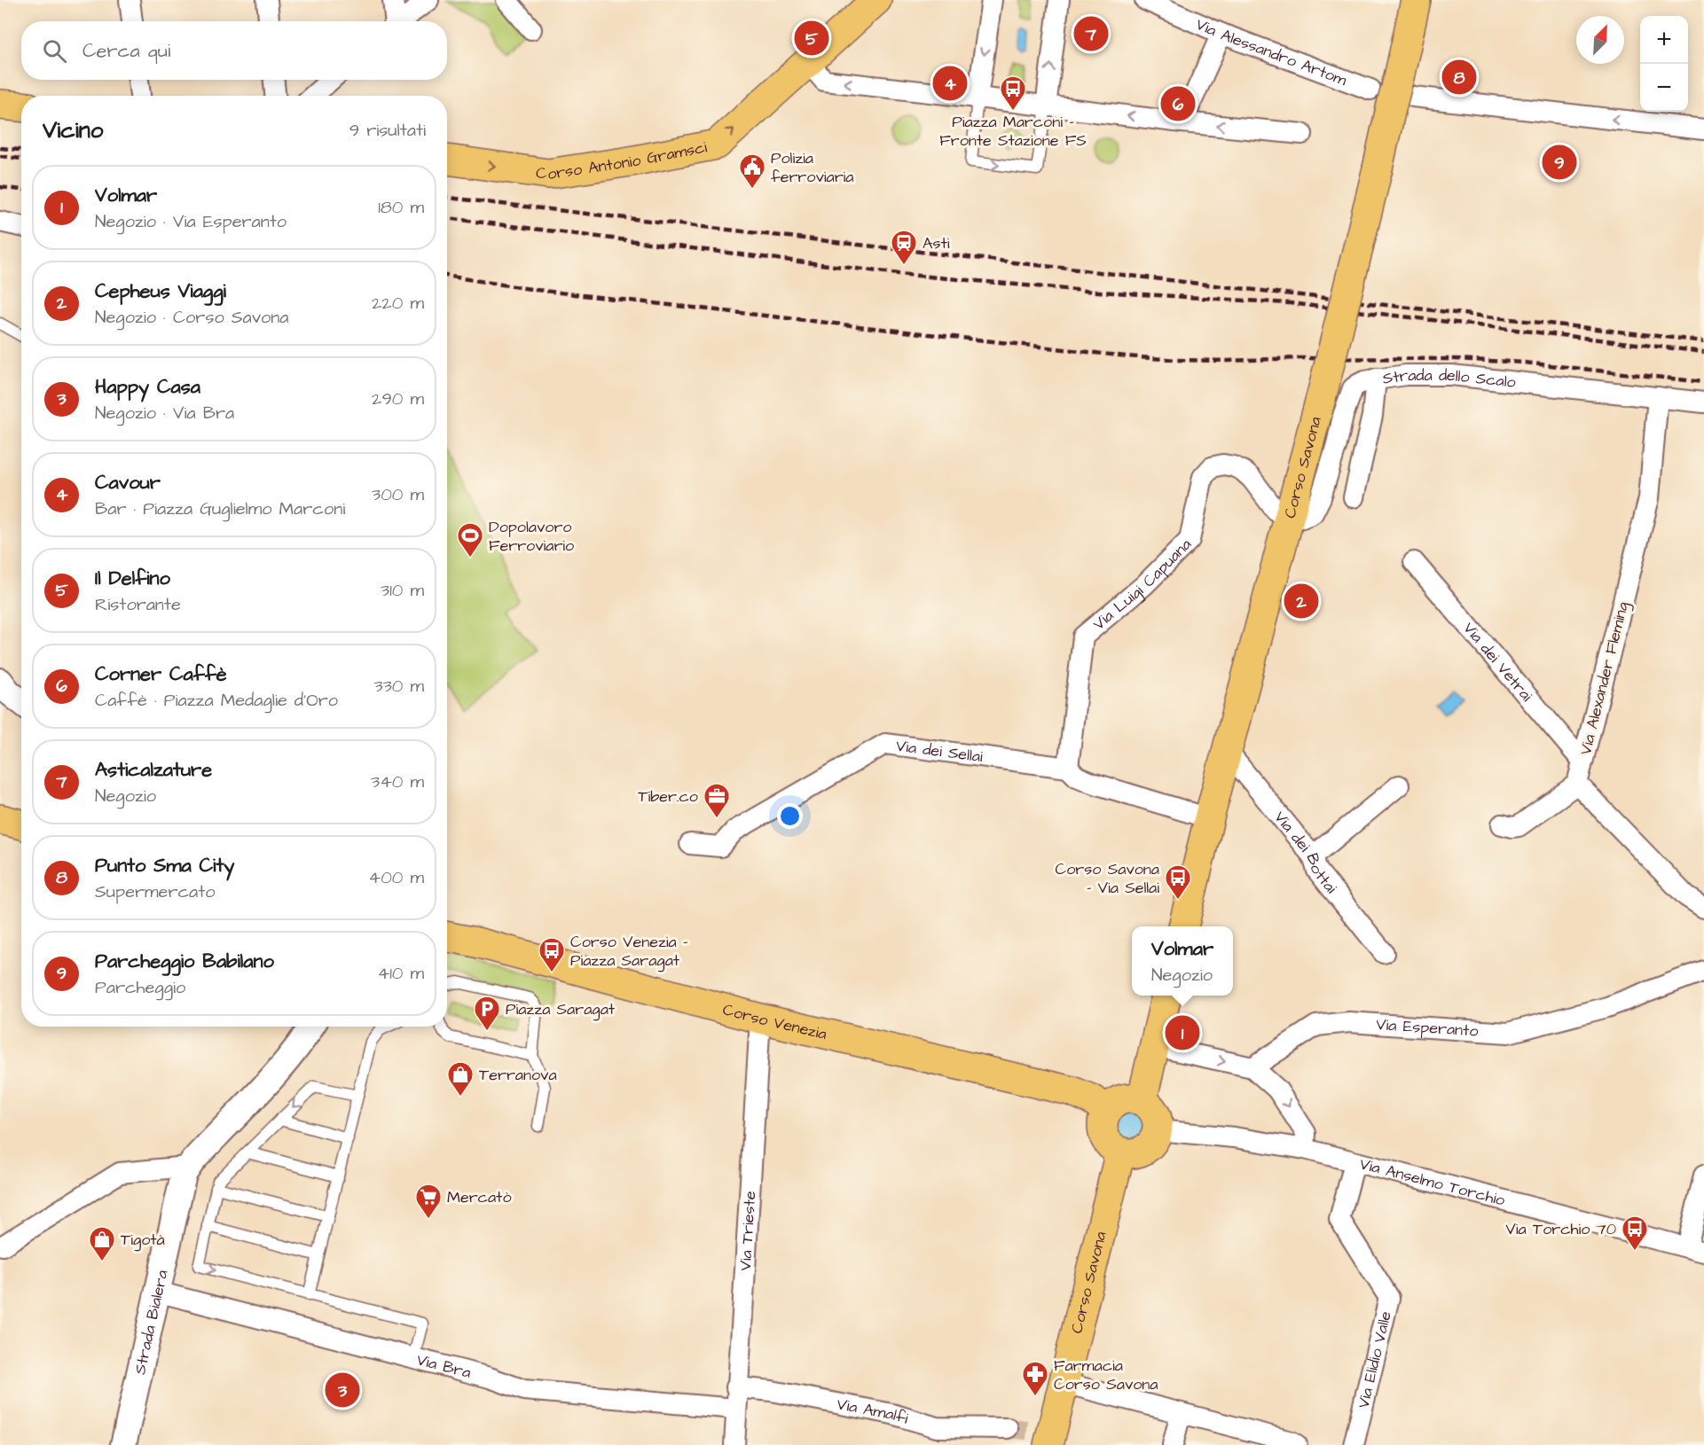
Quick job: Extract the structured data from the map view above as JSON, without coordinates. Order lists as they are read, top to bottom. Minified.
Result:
{"streets":{"main road":["Corso Antonio Gramsci","Corso Savona","Corso Venezia"],"street":["Via Alessandro Artom","Strada dello Scalo","Via Luigi Capuana","Via dei Vetrai","Via Alexander Fleming","Via dei Sellai","Via dei Bottai","Via Esperanto","Via Anselmo Torchio","Via Trieste","Strada Bialera","Via Elidio Valle","Via Bra","Via Amalfi"]},"crossings":[["Via Alessandro Artom","Corso Savona"],["Strada dello Scalo","Corso Savona"],["Strada dello Scalo","Via Luigi Capuana"],["Strada dello Scalo","Via Alexander Fleming"],["Corso Savona","Via Luigi Capuana"],["Corso Savona","Via dei Sellai"],["Corso Savona","Via dei Bottai"],["Corso Savona","Corso Venezia"],["Corso Savona","Via Anselmo Torchio"],["Via Luigi Capuana","Via dei Sellai"],["Via dei Vetrai","Via Alexander Fleming"],["Corso Venezia","Via Anselmo Torchio"],["Corso Venezia","Via Trieste"],["Via Anselmo Torchio","Via Elidio Valle"],["Via Trieste","Via Bra"],["Via Trieste","Via Amalfi"],["Strada Bialera","Via Bra"]],"one_way":["Via Alessandro Artom","Corso Antonio Gramsci"],"places":{"bus stop":["Piazza Marconi – Fronte Stazione FS","Corso Savona – Via Sellai","Corso Venezia – Piazza Saragat","Via Torchio 70"],"public building":["Polizia ferroviaria"],"station":["Asti"],"sports":["Dopolavoro Ferroviario"],"office":["Tiber.co"],"parking":["Piazza Saragat"],"shop":["Terranova","Tigotà"],"supermarket":["Mercatò"],"pharmacy":["Farmacia Corso Savona"]},"north":"top right","page":{"pins":["7","5","8","4","6","9","2","1","3"],"map_buttons":["+","−"],"search":"Cerca qui","heading":["Vicino","9 risultati"],"list":[{"mark":"1","name":"Volmar","note":"Negozio · Via Esperanto","value":"180 m"},{"mark":"2","name":"Cepheus Viaggi","note":"Negozio · Corso Savona","value":"220 m"},{"mark":"3","name":"Happy Casa","note":"Negozio · Via Bra","value":"290 m"},{"mark":"4","name":"Cavour","note":"Bar · Piazza Guglielmo Marconi","value":"300 m"},{"mark":"5","name":"Il Delfino","note":"Ristorante","value":"310 m"},{"mark":"6","name":"Corner Caffè","note":"Caffè · Piazza Medaglie d'Oro","value":"330 m"},{"mark":"7","name":"Asticalzature","note":"Negozio","value":"340 m"},{"mark":"8","name":"Punto Sma City","note":"Supermercato","value":"400 m"},{"mark":"9","name":"Parcheggio Babilano","note":"Parcheggio","value":"410 m"}],"popup":["Volmar","Negozio"]}}
